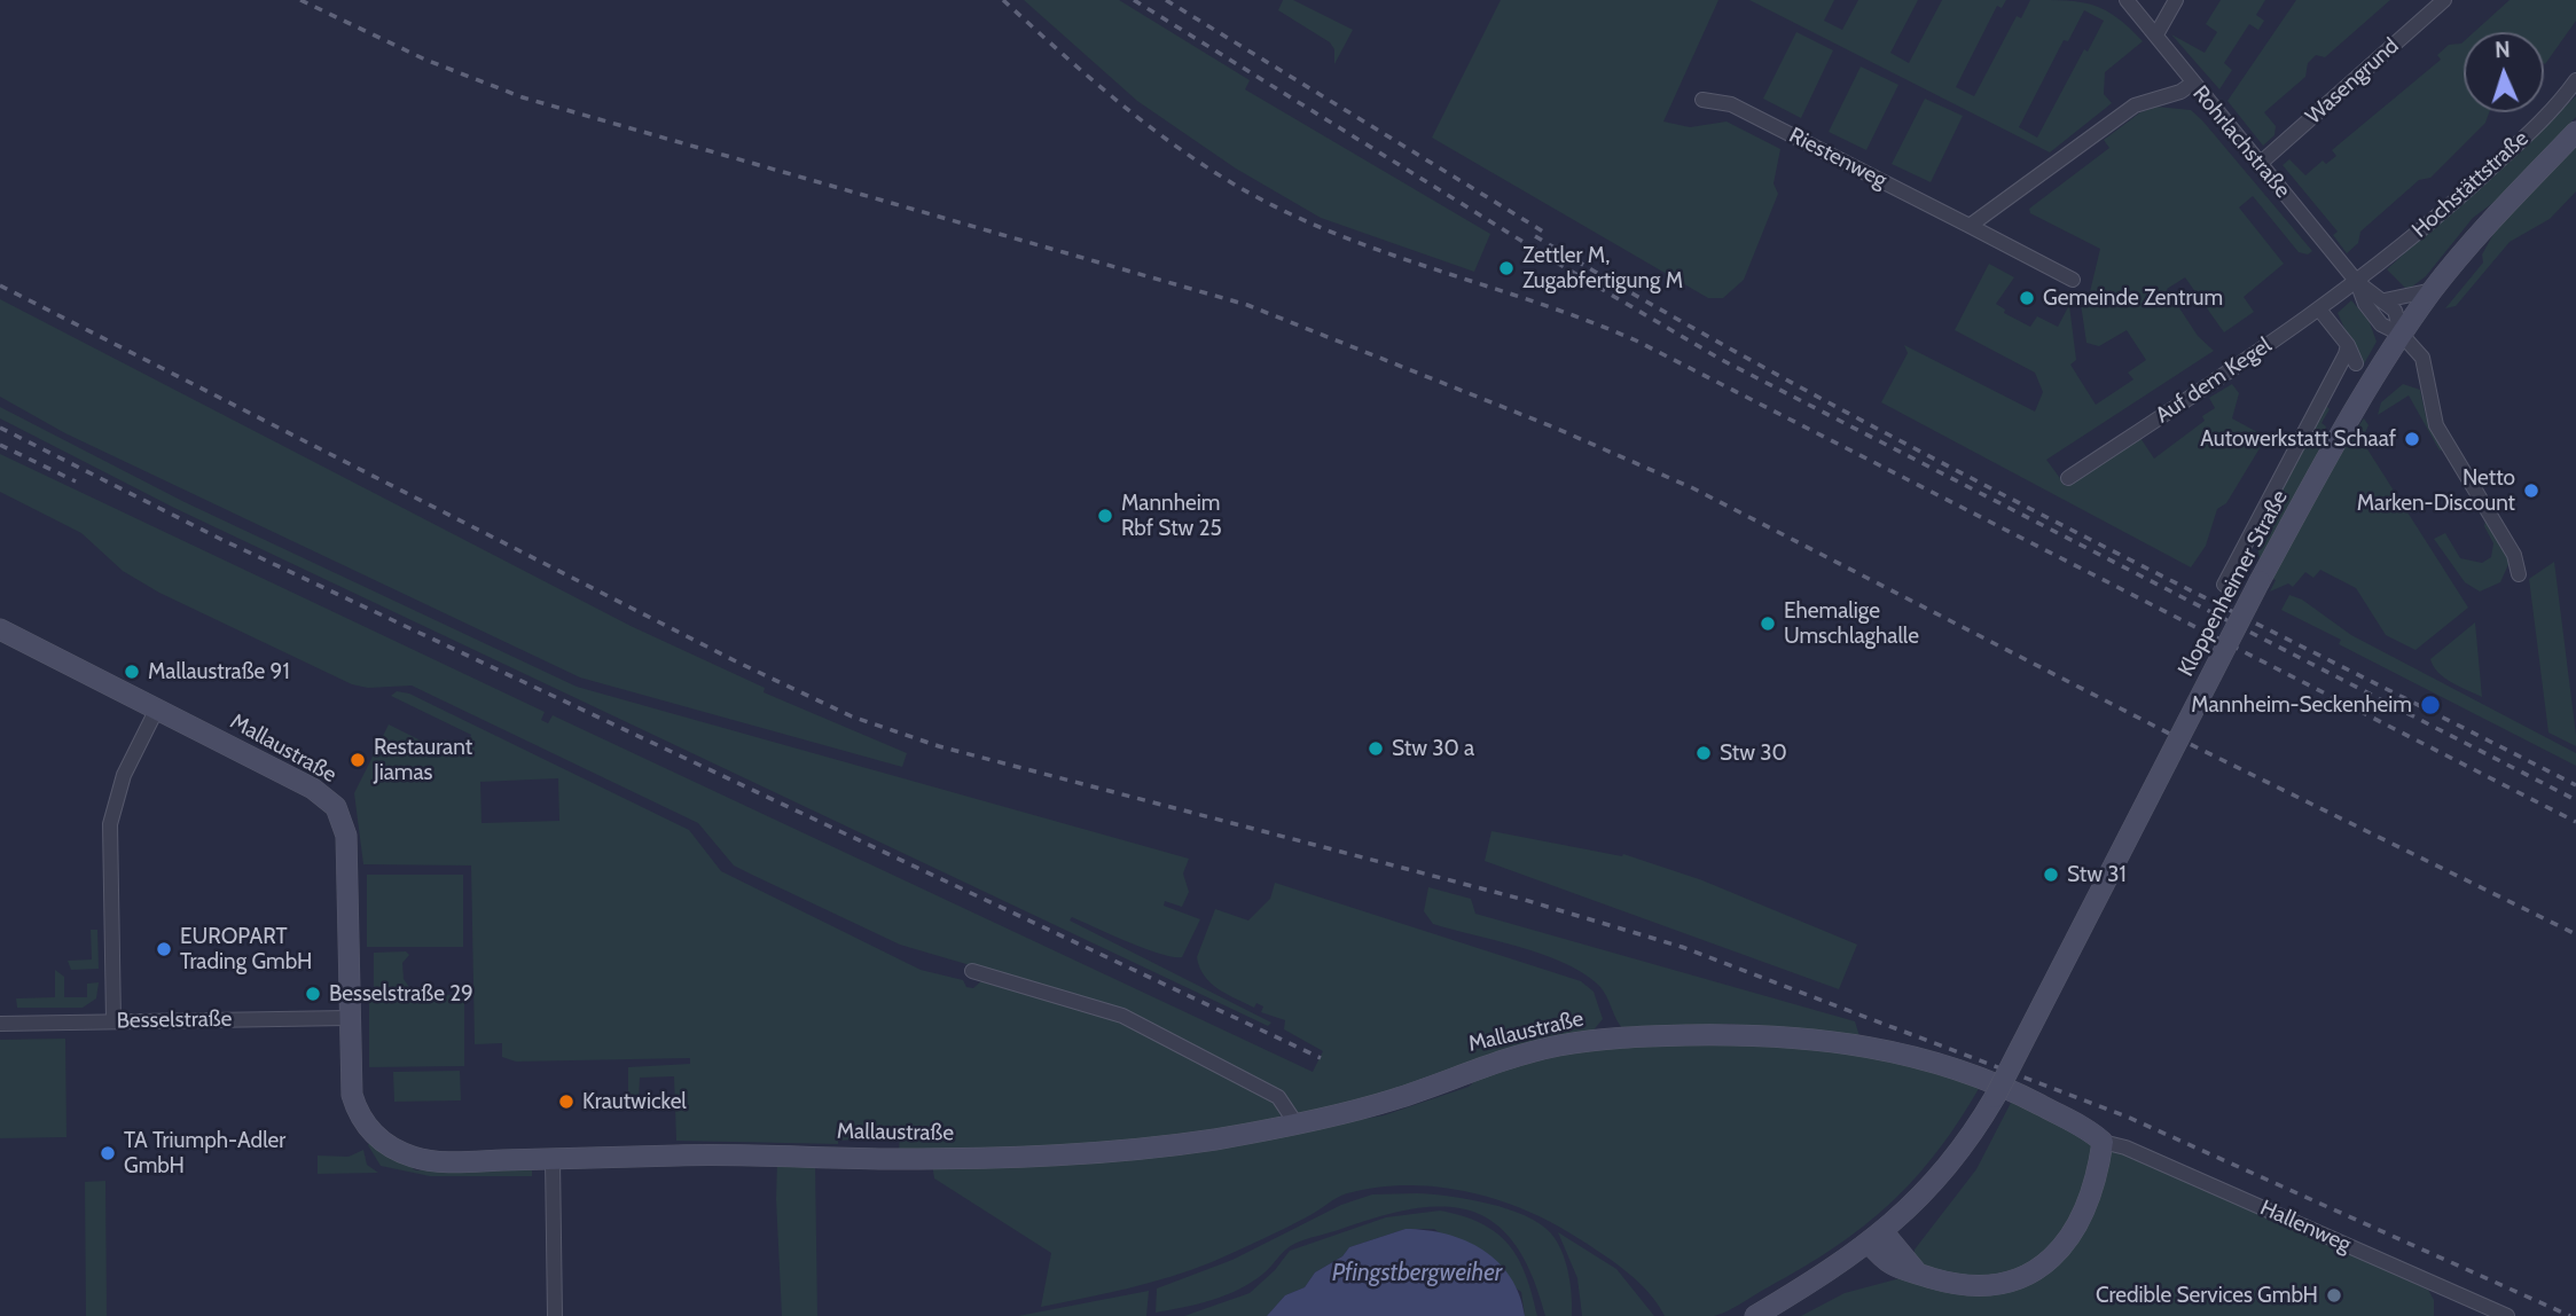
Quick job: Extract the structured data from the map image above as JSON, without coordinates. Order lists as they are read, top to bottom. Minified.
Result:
{"streets":{"street":["Wasengrund","Rohrlachstraße","Riestenweg","Hochstättstraße","Auf dem Kegel","Kloppenheimer Straße","Mallaustraße","Besselstraße","Hallenweg"]},"crossings":[["Wasengrund","Rohrlachstraße"],["Rohrlachstraße","Hochstättstraße"],["Rohrlachstraße","Auf dem Kegel"],["Rohrlachstraße","Kloppenheimer Straße"],["Hochstättstraße","Auf dem Kegel"],["Mallaustraße","Besselstraße"],["Mallaustraße","Hallenweg"]],"water":["Pfingstbergweiher"],"places":["Zettler M, Zugabfertigung M","Gemeinde Zentrum","Autowerkstatt Schaaf","Netto Marken-Discount","Mannheim Rbf Stw 25","Ehemalige Umschlaghalle","Mallaustraße 91","Mannheim-Seckenheim","Stw 30 a","Stw 30","Restaurant Jiamas","Stw 31","EUROPART Trading GmbH","Besselstraße 29","Krautwickel","TA Triumph-Adler GmbH","Credible Services GmbH"],"north":"top"}
